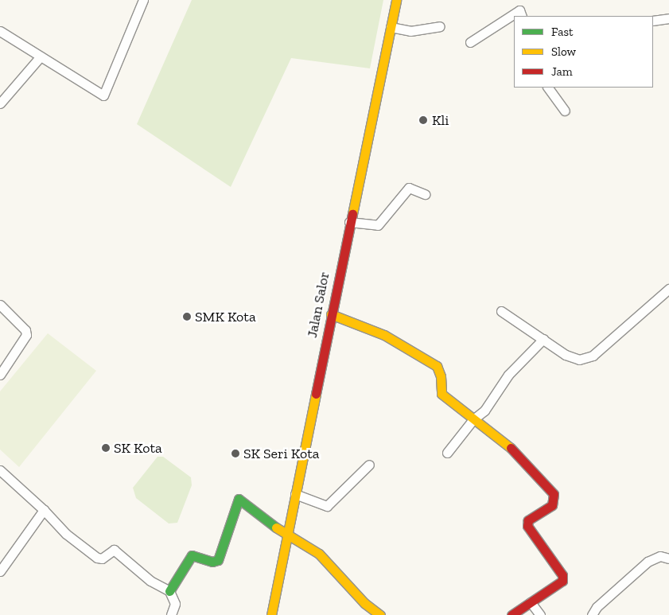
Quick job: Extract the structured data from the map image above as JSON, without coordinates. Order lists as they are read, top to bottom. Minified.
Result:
{"streets":{"street":["Jalan Salor"]},"places":["Kli","SMK Kota","SK Kota","SK Seri Kota"],"legend":["Fast","Slow","Jam"]}
